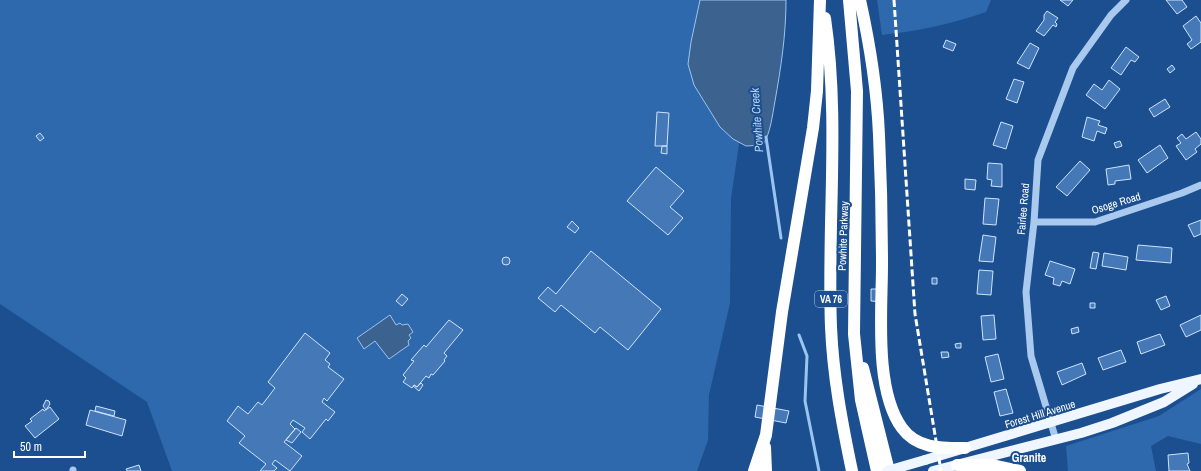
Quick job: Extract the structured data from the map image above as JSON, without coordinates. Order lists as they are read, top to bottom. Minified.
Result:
{"streets":{"highway":["Powhite Parkway","VA 76"],"main road":["Forest Hill Avenue"],"street":["Osoge Road","Fairlee Road"]},"crossings":[["Osoge Road","Fairlee Road"],["Fairlee Road","Forest Hill Avenue"]],"districts":["Granite"],"water":["Powhite Creek"],"scale_bar":"50 m"}
